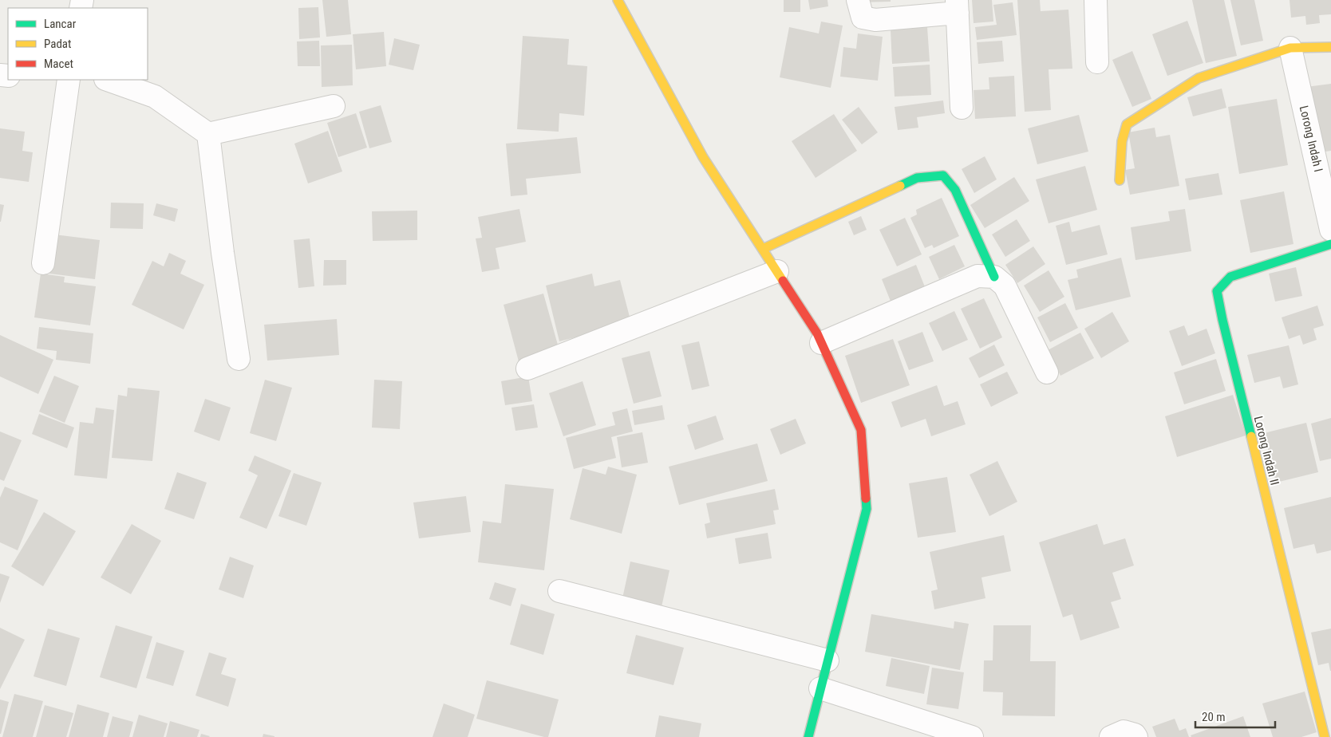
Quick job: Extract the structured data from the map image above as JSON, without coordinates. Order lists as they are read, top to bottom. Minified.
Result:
{"streets":{"street":["Lorong Indah I","Lorong Indah II"]},"legend":["Lancar","Padat","Macet"],"scale_bar":"20 m"}
